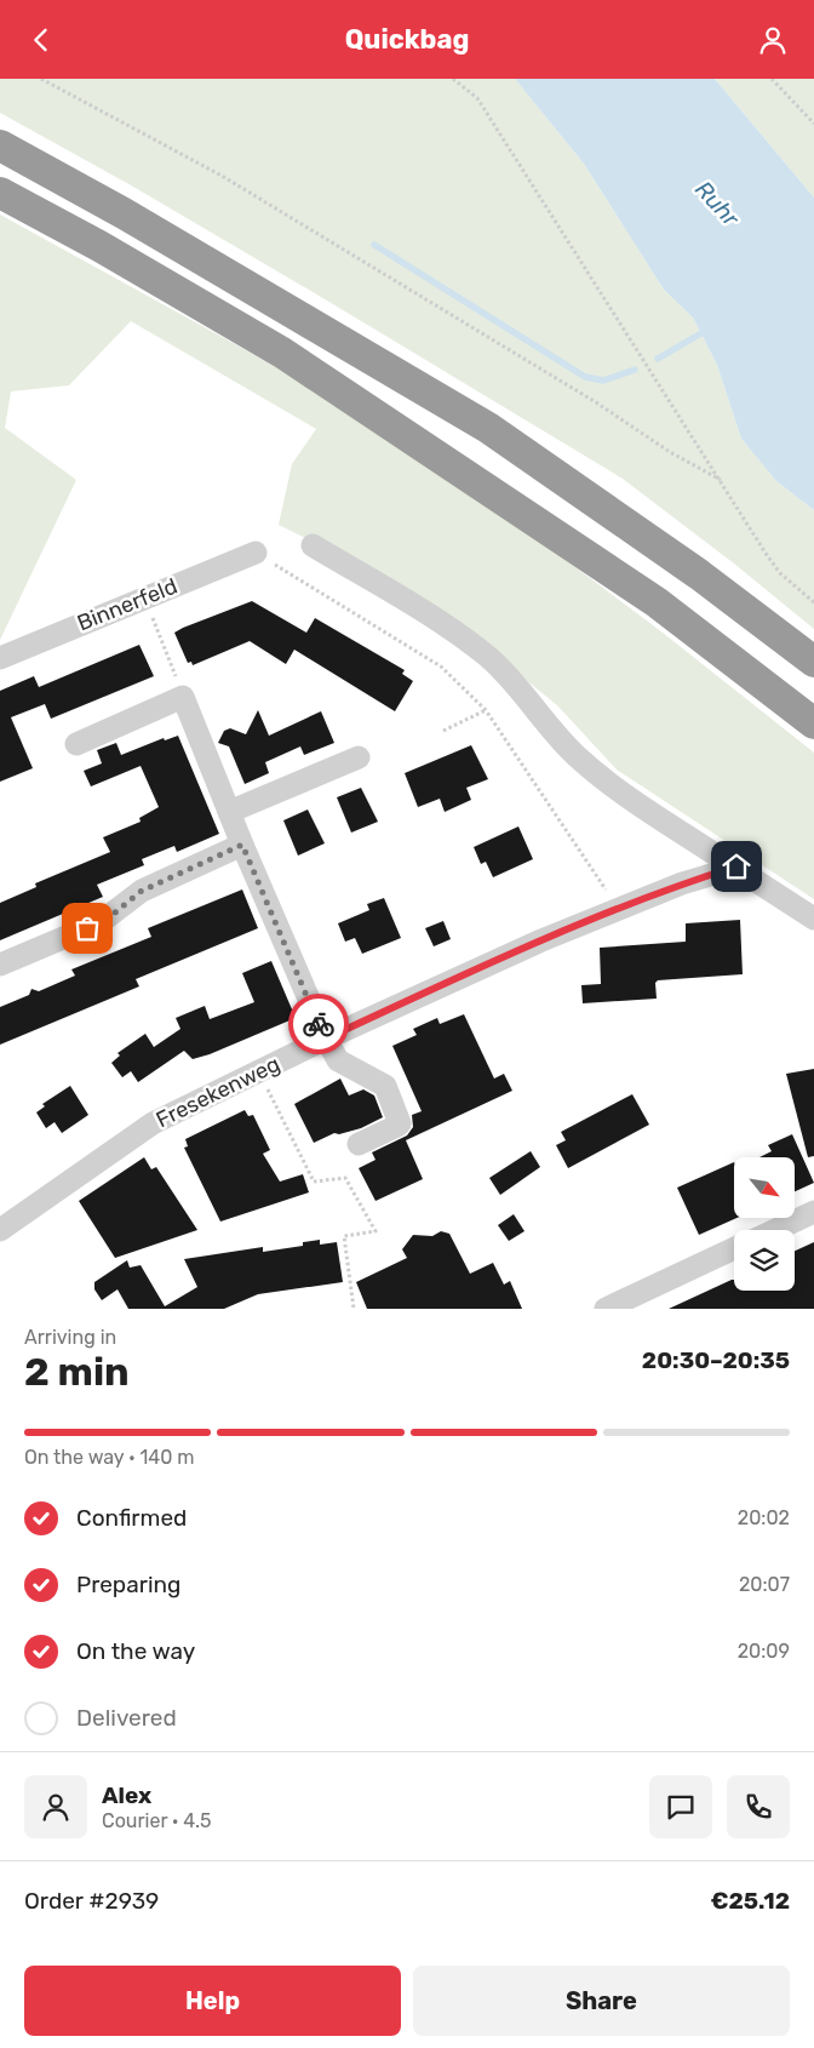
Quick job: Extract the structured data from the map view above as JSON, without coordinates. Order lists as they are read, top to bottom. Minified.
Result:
{"streets":{"street":["Binnerfeld","Fresekenweg"]},"water":["Ruhr"],"north":"bottom right","page":{"header":"Quickbag","heading":["2 min","Arriving in","20:30–20:35"],"panel":["Alex","Courier · 4.5","Order #2939","€25.12"],"bar":"On the way · 140 m","list":[["Confirmed","20:02"],["Preparing","20:07"],["On the way","20:09"],"Delivered"],"buttons":["Help","Share"]}}
